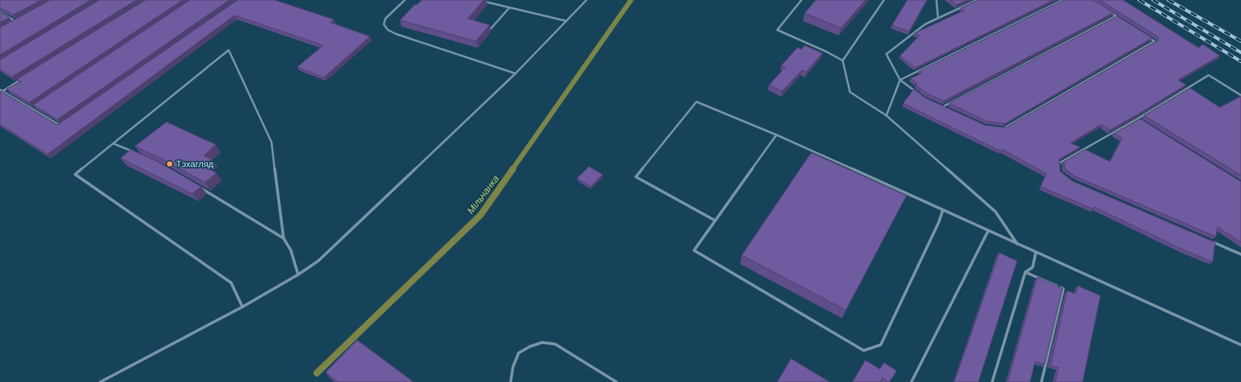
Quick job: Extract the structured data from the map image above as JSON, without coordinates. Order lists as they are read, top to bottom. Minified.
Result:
{"water":["Мільчанка"],"places":["Тэхагляд"]}
